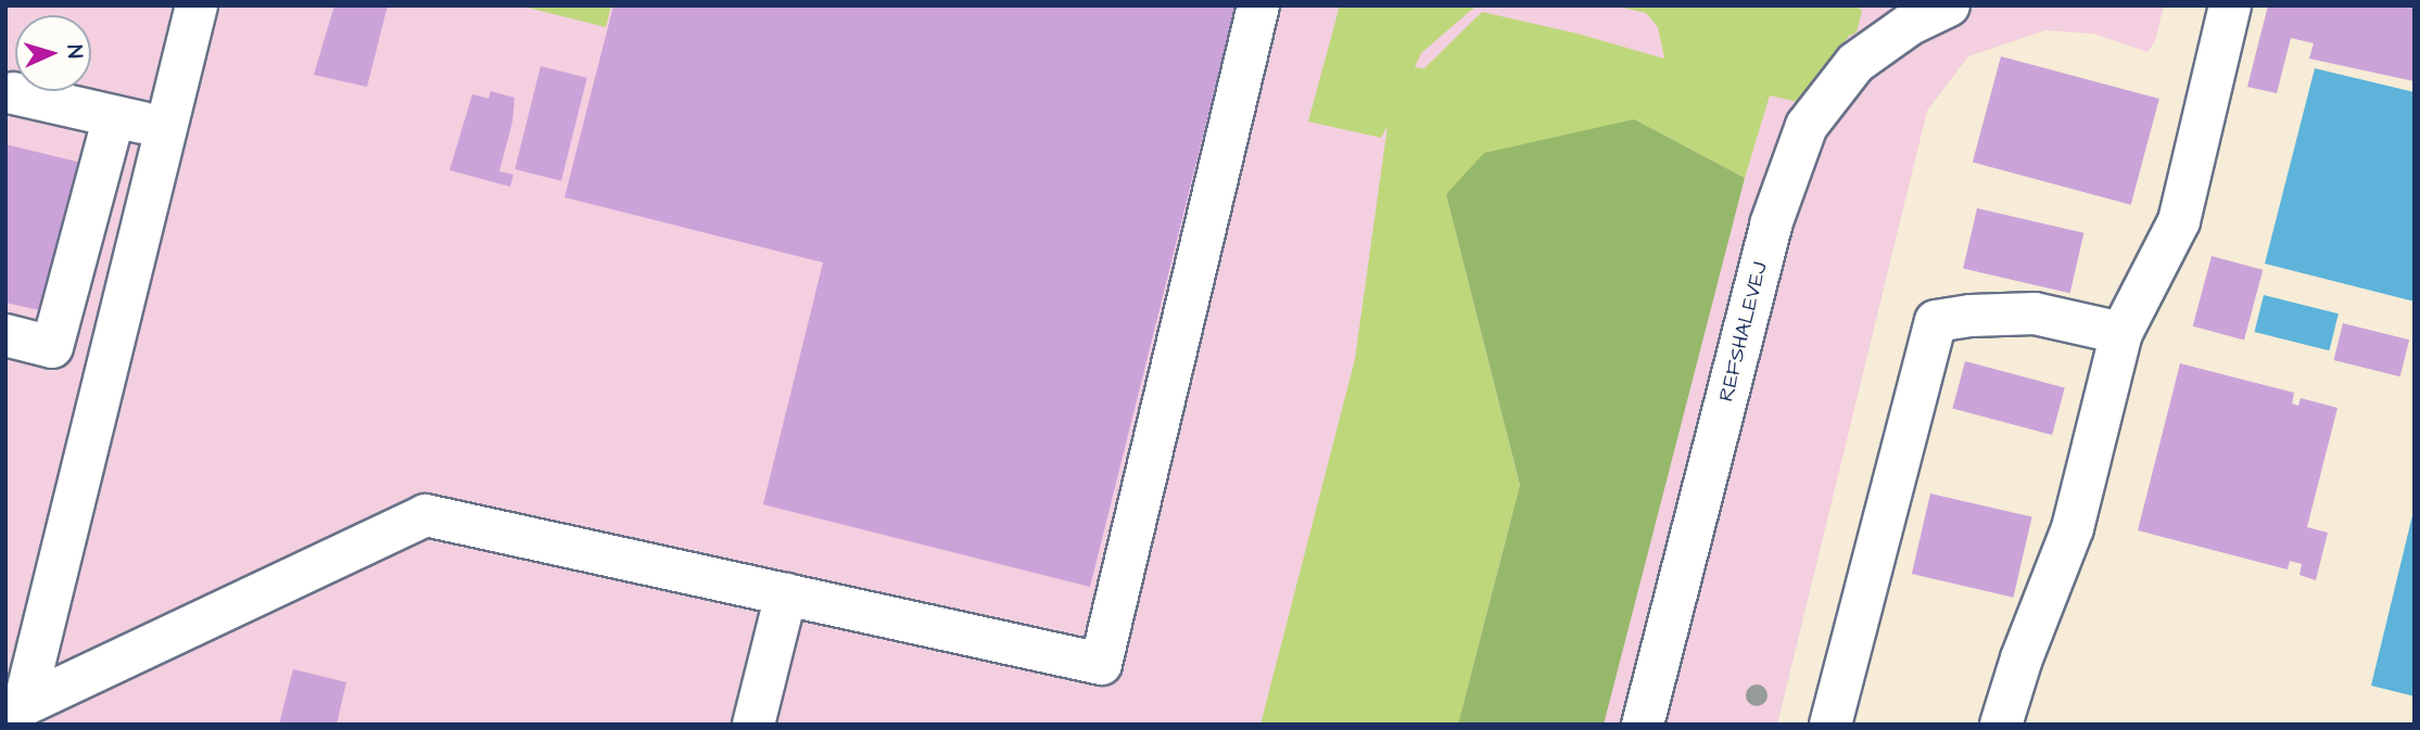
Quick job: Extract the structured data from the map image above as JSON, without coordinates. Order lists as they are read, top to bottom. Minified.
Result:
{"streets":{"street":["REFSHALEVEJ"]},"north":"right"}
